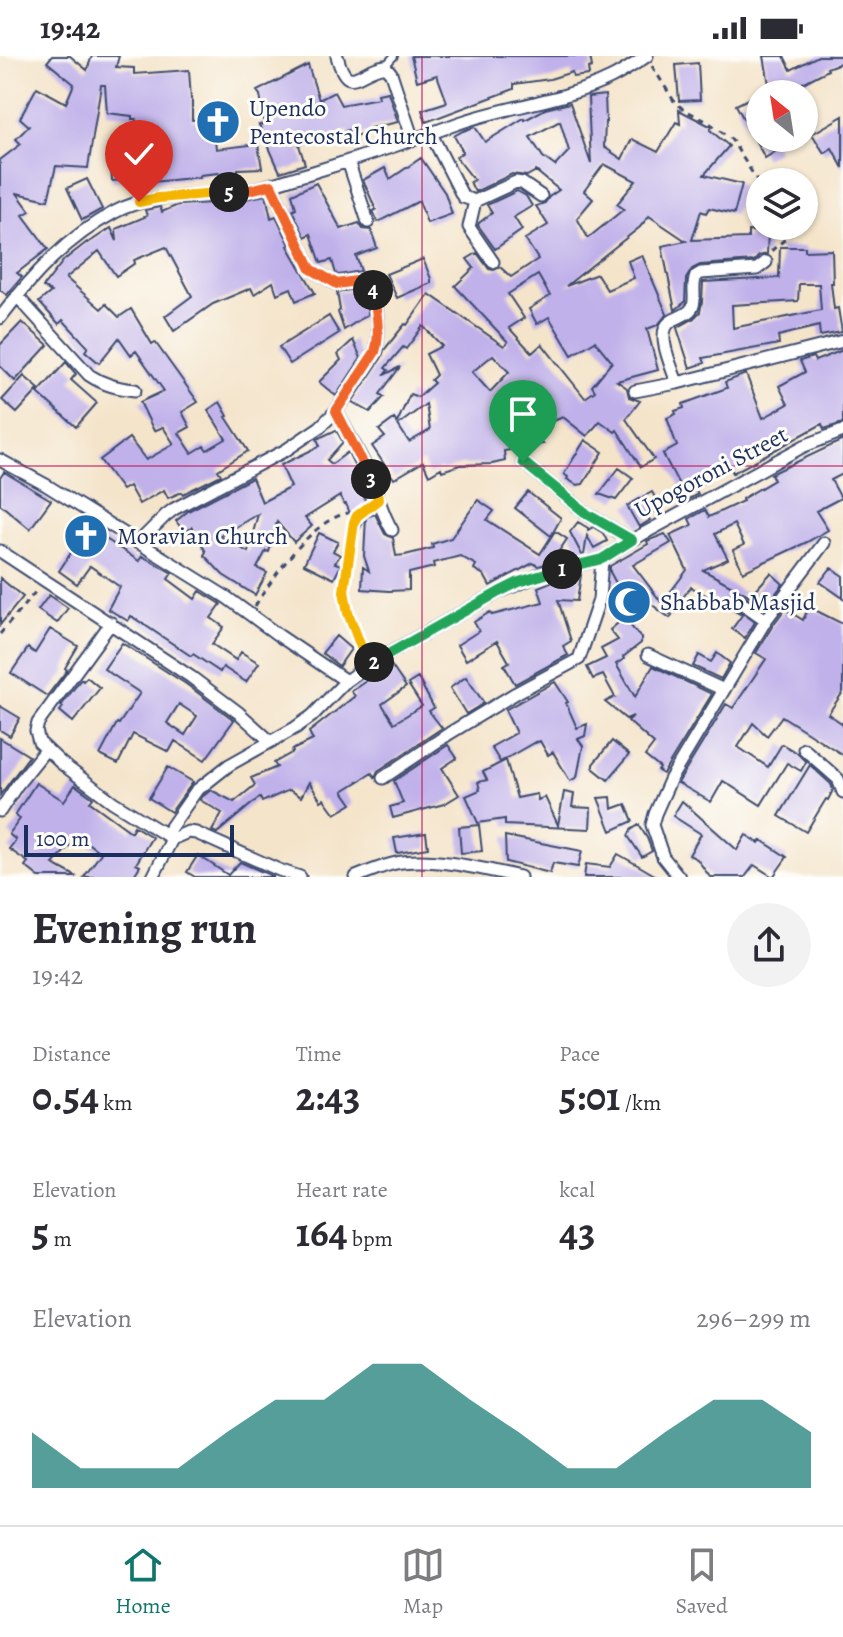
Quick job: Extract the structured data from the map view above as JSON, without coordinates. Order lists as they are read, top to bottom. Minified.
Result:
{"streets":{"street":["Upogoroni Street"]},"places":{"church":["Upendo Pentecostal Church","Moravian Church"],"mosque":["Shabbab Masjid"]},"scale_bar":"100 m","north":"top left","page":{"status":"19:42","pins":["5","4","3","1","2"],"scale":"100 m","heading":["Evening run","19:42"],"stats":[["Distance","0.54 km"],["Time","2:43"],["Pace","5:01 /km"],["Elevation","5 m"],["Heart rate","164 bpm"],["kcal","43"]],"chart":["Elevation","296–299 m"],"tabs":["Home","Map","Saved"]}}
